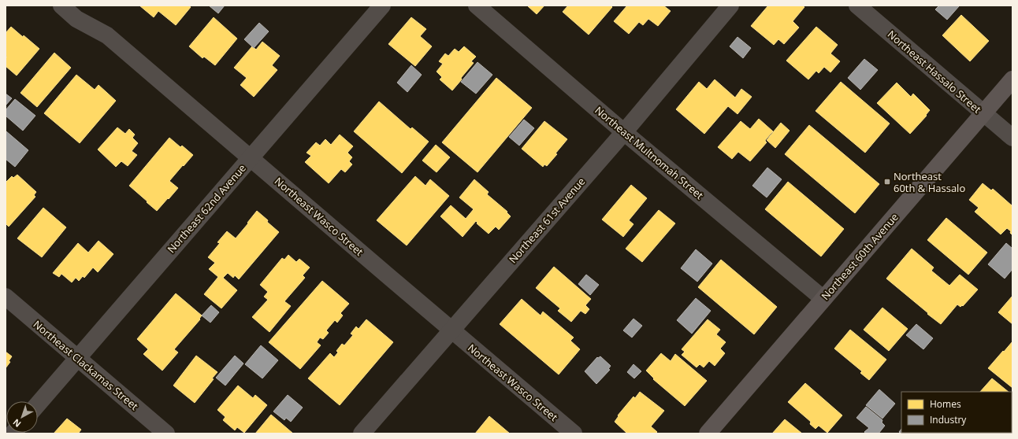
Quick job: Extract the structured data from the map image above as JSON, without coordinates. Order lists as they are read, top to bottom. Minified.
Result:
{"streets":{"main road":["Northeast 60th Avenue"],"street":["Northeast Hassalo Street","Northeast Multnomah Street","Northeast 62nd Avenue","Northeast Wasco Street","Northeast 61st Avenue","Northeast Clackamas Street"]},"crossings":[["Northeast Hassalo Street","Northeast 60th Avenue"],["Northeast Multnomah Street","Northeast 61st Avenue"],["Northeast Multnomah Street","Northeast 60th Avenue"],["Northeast 62nd Avenue","Northeast Wasco Street"],["Northeast 62nd Avenue","Northeast Clackamas Street"],["Northeast Wasco Street","Northeast 61st Avenue"]],"places":{"transit":["Northeast 60th & Hassalo"]},"legend":["Homes","Industry"],"north":"bottom left"}
